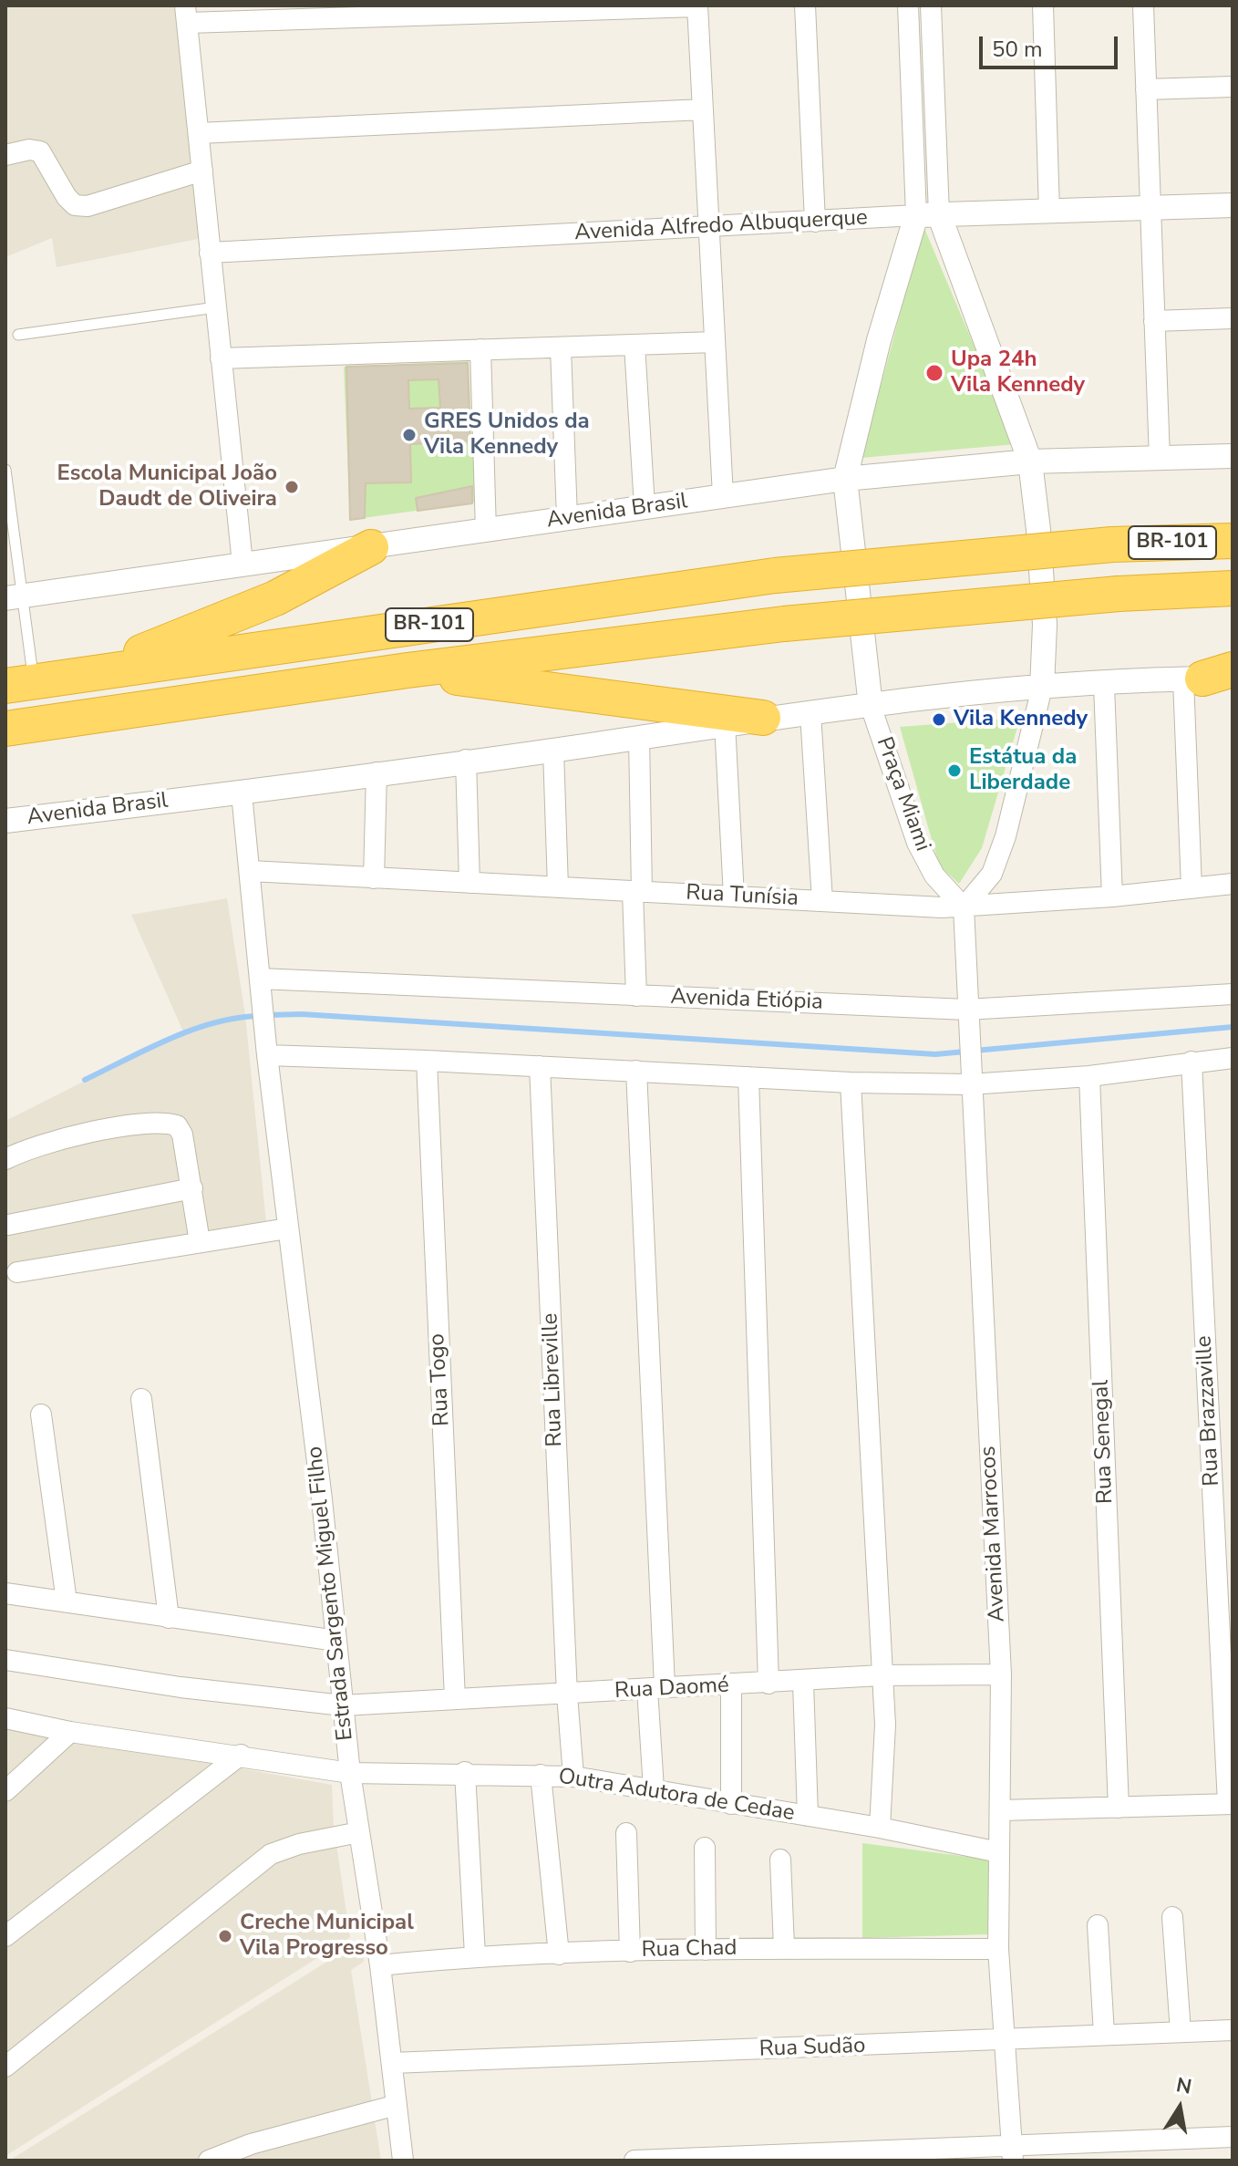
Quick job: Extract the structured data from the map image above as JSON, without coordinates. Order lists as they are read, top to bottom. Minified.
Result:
{"streets":{"highway":["BR-101"],"street":["Avenida Alfredo Albuquerque","Avenida Brasil","Praça Miami","Rua Tunísia","Avenida Etiópia","Rua Togo","Rua Libreville","Rua Brazzaville","Rua Senegal","Avenida Marrocos","Estrada Sargento Miguel Filho","Rua Daomé","Outra Adutora de Cedae","Rua Chad","Rua Sudão"]},"crossings":[["Avenida Alfredo Albuquerque","Praça Miami"],["Avenida Brasil","Praça Miami"],["Praça Miami","Rua Tunísia"],["Praça Miami","Avenida Marrocos"],["Rua Tunísia","Avenida Marrocos"],["Avenida Etiópia","Avenida Marrocos"],["Avenida Etiópia","Estrada Sargento Miguel Filho"],["Rua Togo","Rua Daomé"],["Rua Libreville","Rua Daomé"],["Rua Libreville","Outra Adutora de Cedae"],["Avenida Marrocos","Rua Daomé"],["Avenida Marrocos","Outra Adutora de Cedae"],["Avenida Marrocos","Rua Chad"],["Avenida Marrocos","Rua Sudão"],["Estrada Sargento Miguel Filho","Rua Daomé"],["Estrada Sargento Miguel Filho","Outra Adutora de Cedae"],["Estrada Sargento Miguel Filho","Rua Chad"],["Estrada Sargento Miguel Filho","Rua Sudão"]],"places":["Upa 24h Vila Kennedy","GRES Unidos da Vila Kennedy","Escola Municipal João Daudt de Oliveira","Vila Kennedy","Estátua da Liberdade","Creche Municipal Vila Progresso"],"scale_bar":"50 m","north":"top"}
